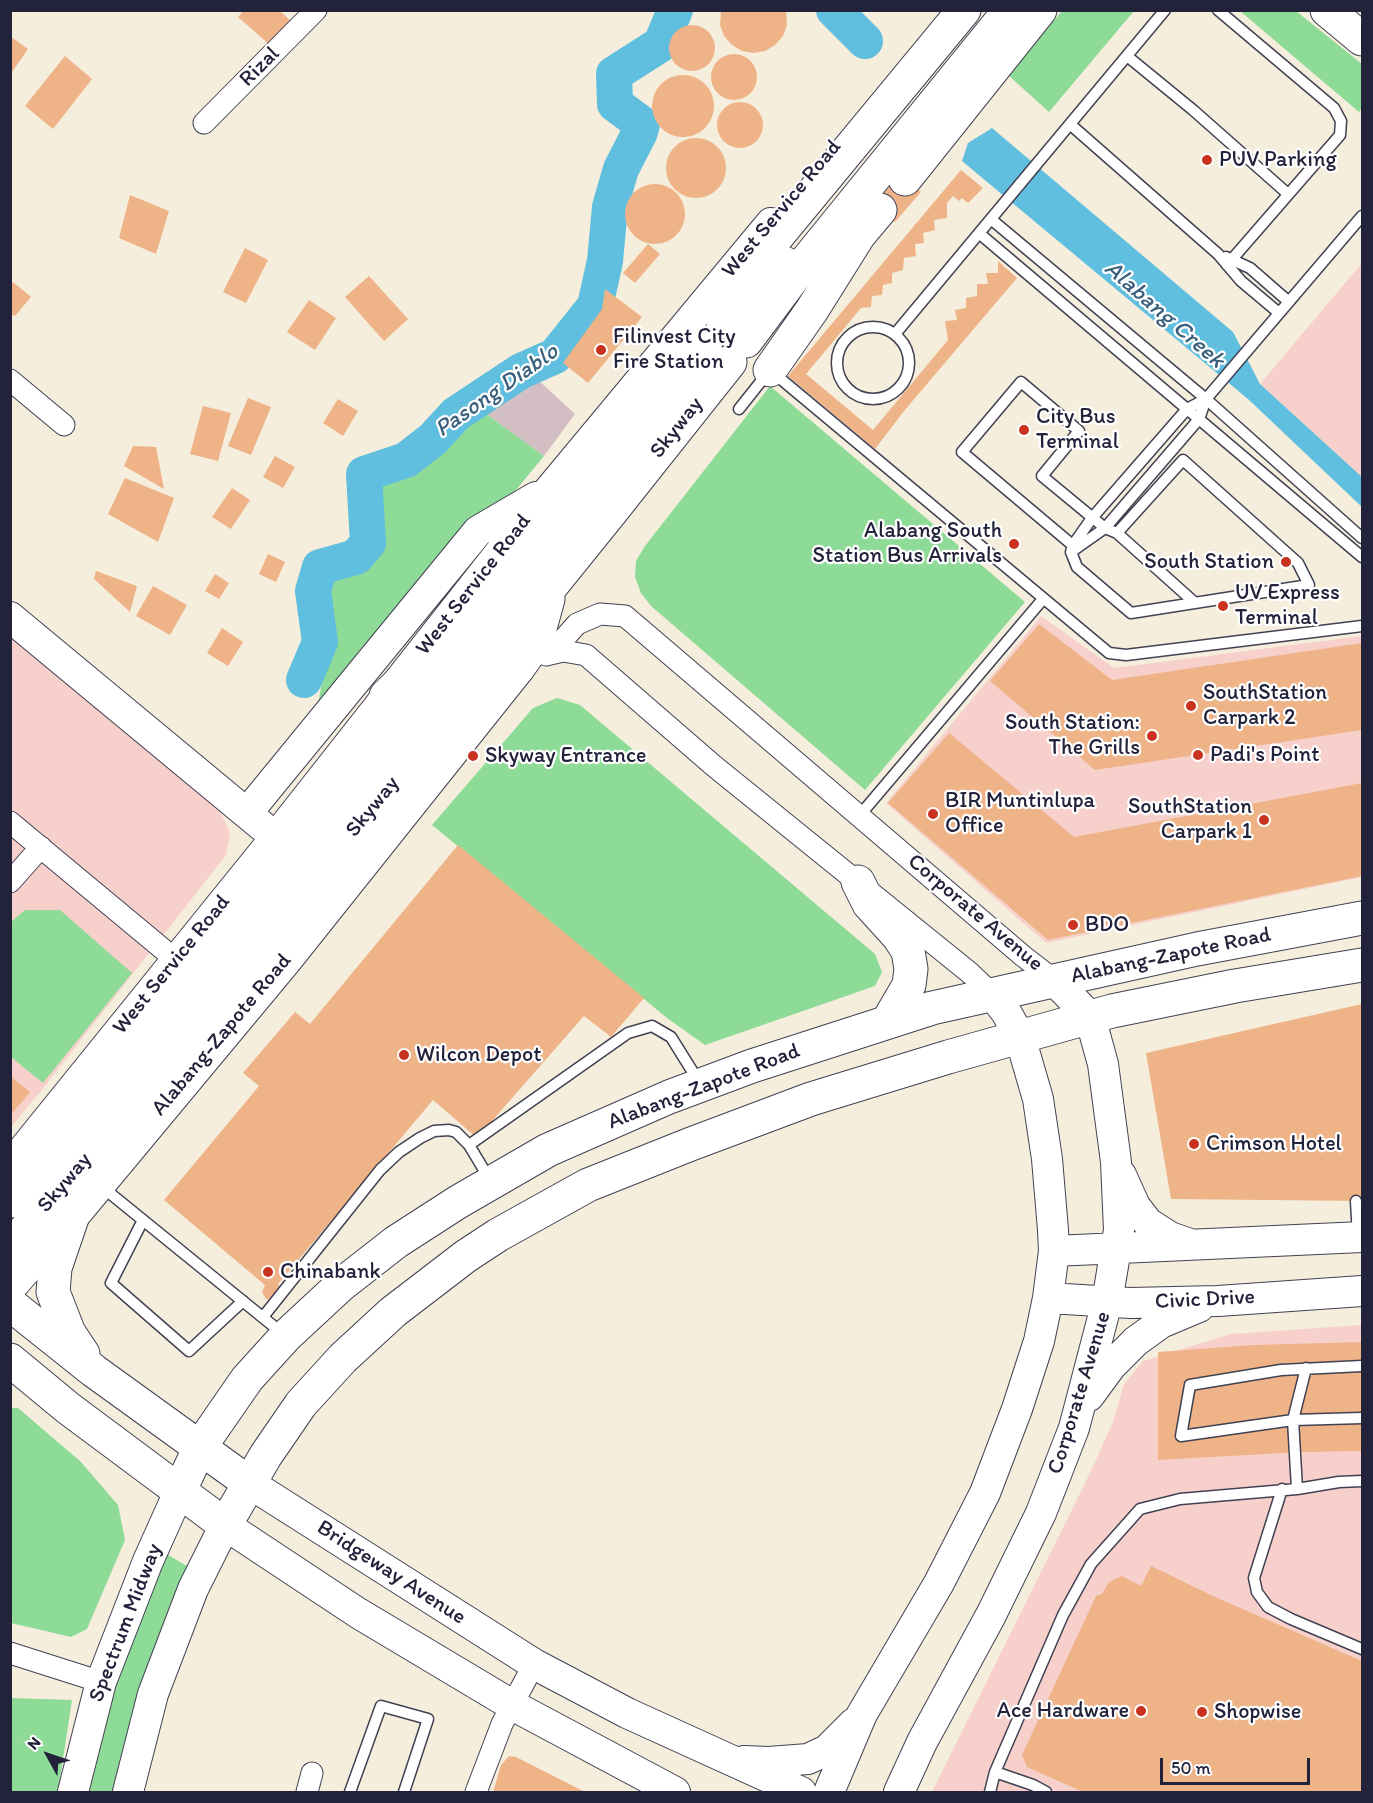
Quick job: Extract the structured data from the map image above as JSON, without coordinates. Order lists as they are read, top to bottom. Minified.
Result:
{"streets":{"main road":["West Service Road","Skyway","Corporate Avenue","Alabang-Zapote Road","Civic Drive","Bridgeway Avenue","Spectrum Midway"],"street":["Rizal"]},"crossings":[["Skyway","Alabang-Zapote Road"],["Corporate Avenue","Alabang-Zapote Road"],["Corporate Avenue","Civic Drive"],["Alabang-Zapote Road","Bridgeway Avenue"],["Alabang-Zapote Road","Spectrum Midway"]],"water":["Alabang Creek","Pasong Diablo"],"places":["PUV Parking","Filinvest City Fire Station","City Bus Terminal","Alabang South Station Bus Arrivals","South Station","UV Express Terminal","SouthStation Carpark 2","South Station: The Grills","Padi's Point","Skyway Entrance","BIR Muntinlupa Office","SouthStation Carpark 1","BDO","Wilcon Depot","Crimson Hotel","Chinabank","Ace Hardware","Shopwise"],"scale_bar":"50 m","north":"top left"}
